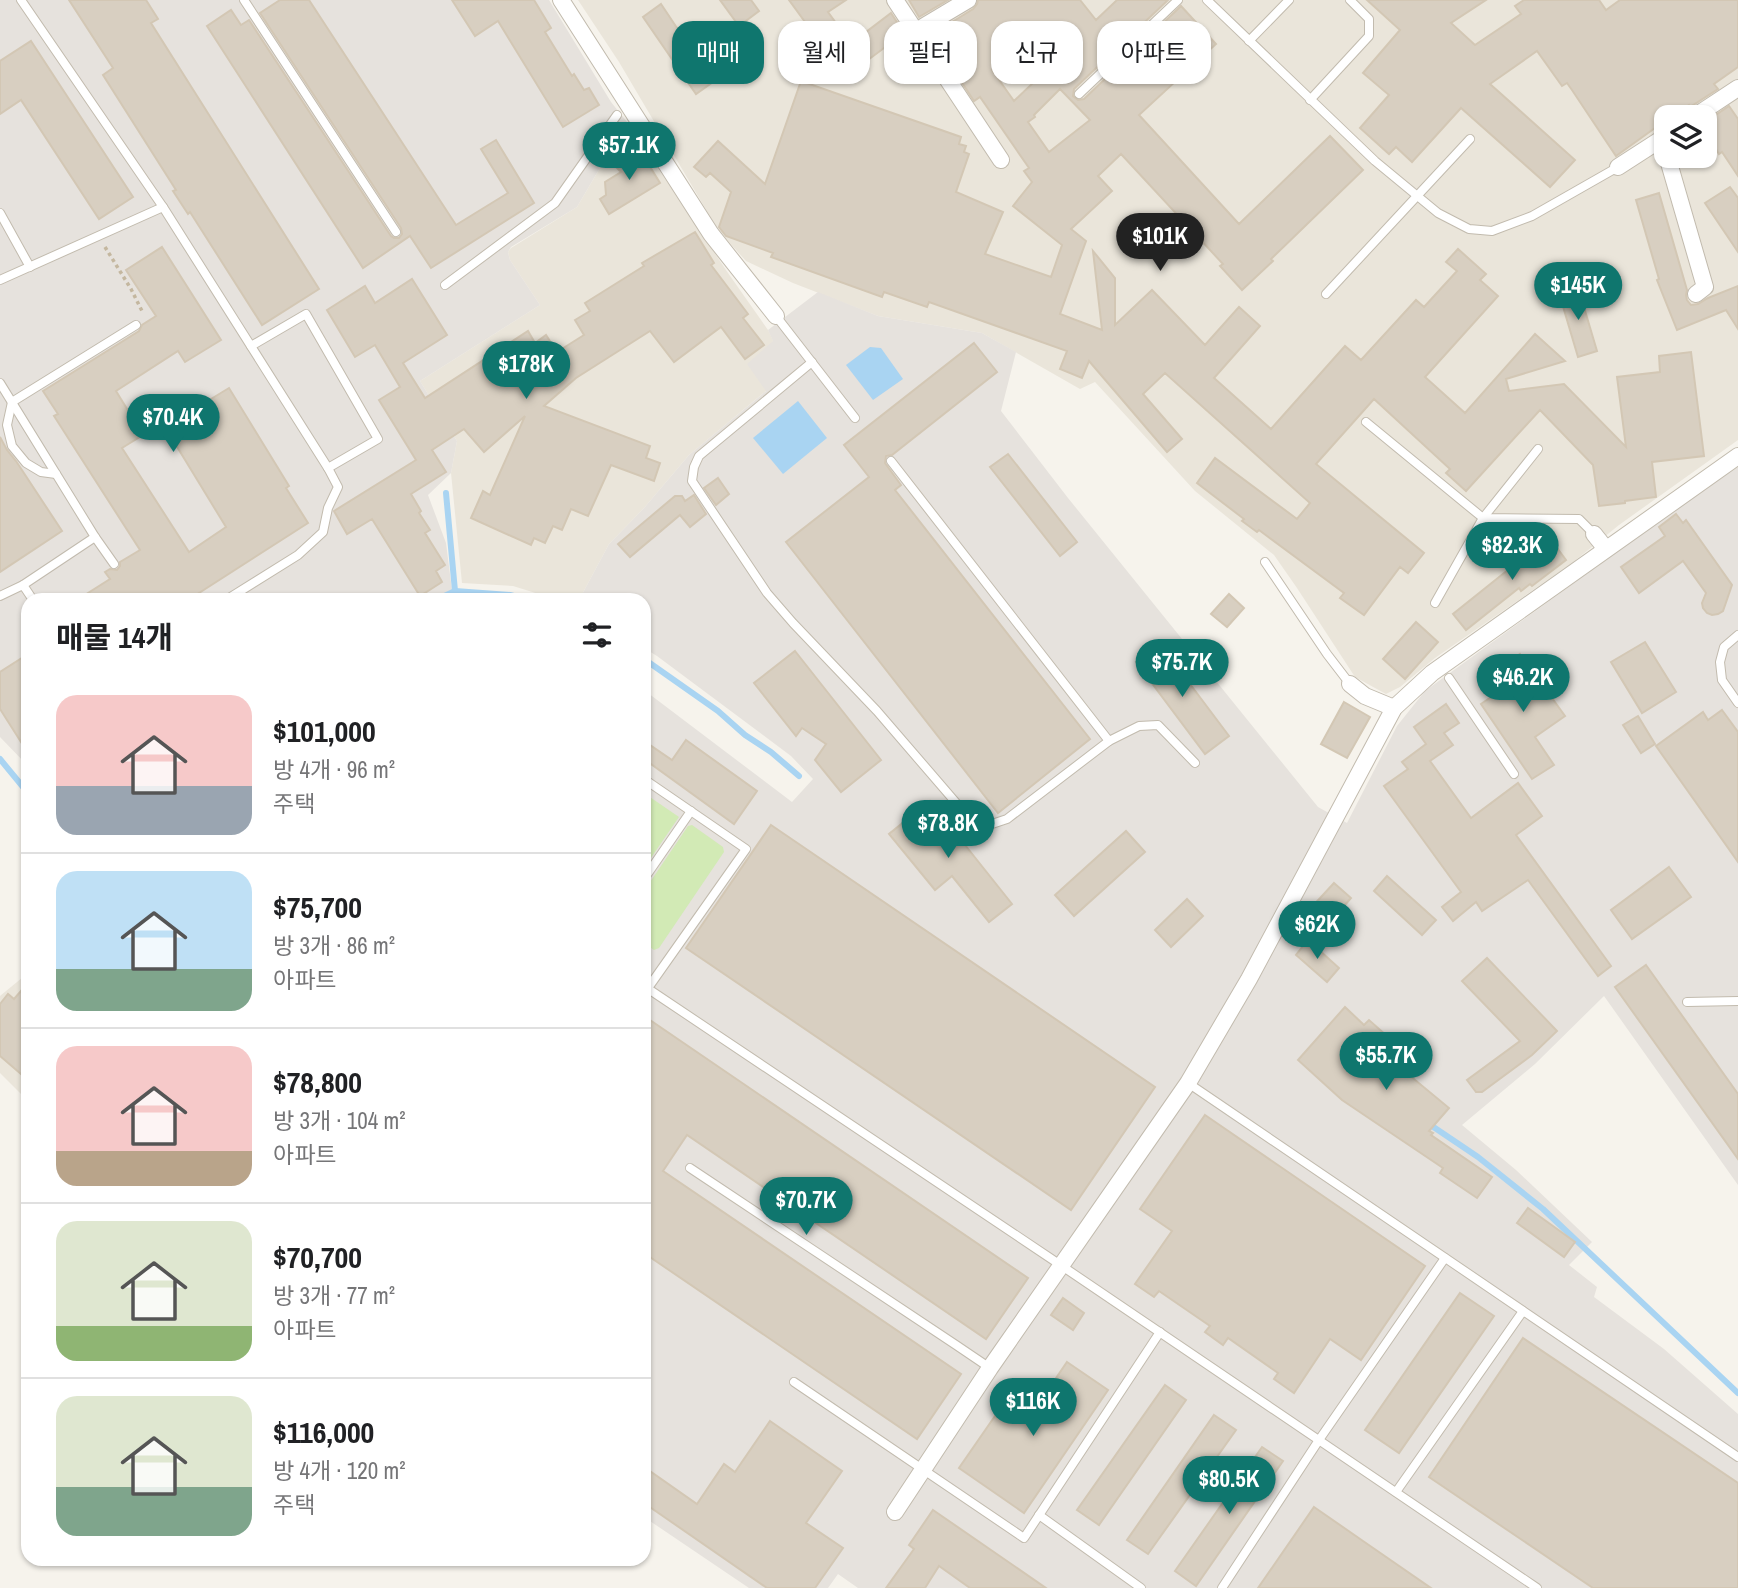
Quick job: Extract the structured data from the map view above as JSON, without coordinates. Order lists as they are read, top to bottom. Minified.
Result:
{"page":{"chip":["매매","월세","필터","신규","아파트"],"price":["$57.1K","$101K","$145K","$178K","$70.4K","$82.3K","$75.7K","$46.2K","$78.8K","$62K","$55.7K","$70.7K","$116K","$80.5K"],"heading":"매물 14개","list":[{"name":"$101,000","note":"방 4개 · 96 m² · 주택"},{"name":"$75,700","note":"방 3개 · 86 m² · 아파트"},{"name":"$78,800","note":"방 3개 · 104 m² · 아파트"},{"name":"$70,700","note":"방 3개 · 77 m² · 아파트"},{"name":"$116,000","note":"방 4개 · 120 m² · 주택"}]}}
